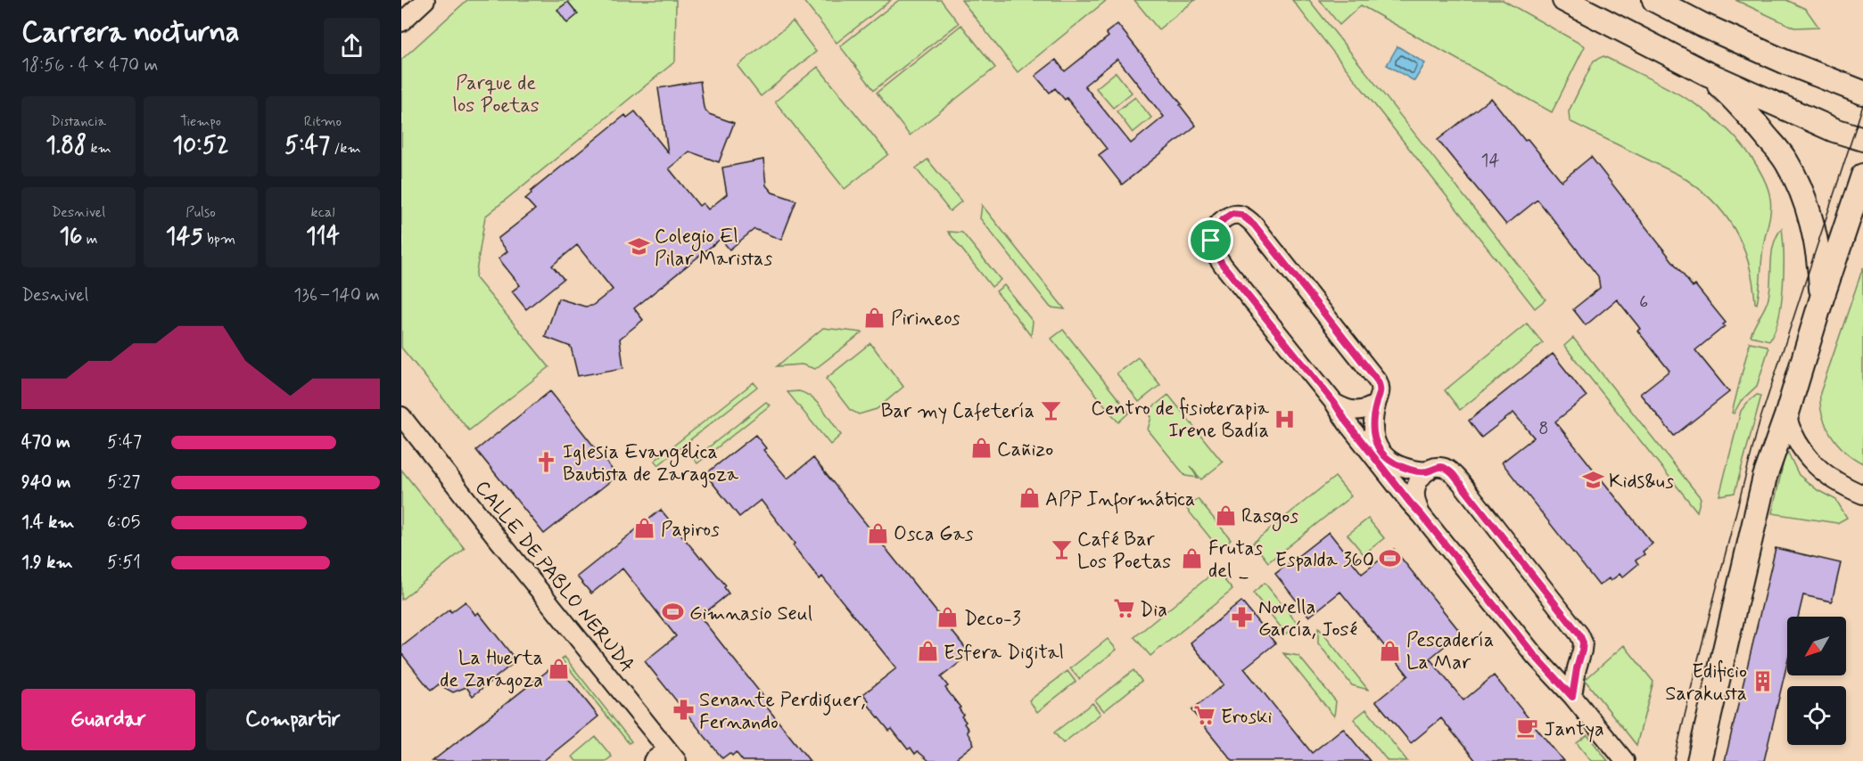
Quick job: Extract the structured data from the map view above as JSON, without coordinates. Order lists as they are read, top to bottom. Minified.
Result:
{"streets":{"street":["CALLE DE PABLO NERUDA"]},"parks":["Parque de los Poetas"],"places":{"school or university":["Colegio El Pilar Maristas","Kids&us"],"shop":["Pirineos","Cañizo","APP Informática","Rasgos","Papiros","Osca Gas","Frutas del _","Deco-3","Pescadería La Mar","Esfera Digital","La Huerta de Zaragoza"],"bar":["Bar my Cafetería","Café Bar Los Poetas"],"hospital":["Centro de fisioterapia Irene Badía"],"church":["Iglesia Evangélica Bautista de Zaragoza"],"sports":["Espalda 360","Gimnasio Seul"],"supermarket":["Dia","Eroski"],"pharmacy":["Novella García, José","Senante Perdiguer, Fernando"],"building":["Edificio Sarakusta"],"cafe":["Jantya"]},"house_numbers":["14","6","8"],"north":"bottom left","page":{"heading":["Carrera nocturna","18:56 · 4 × 470 m"],"stats":[["Distancia","1.88 km"],["Tiempo","10:52"],["Ritmo","5:47 /km"],["Desnivel","16 m"],["Pulso","145 bpm"],["kcal","114"]],"chart":["Desnivel","136–140 m"],"list":[{"name":"470 m","note":"5:47"},{"name":"940 m","note":"5:27"},{"name":"1.4 km","note":"6:05"},{"name":"1.9 km","note":"5:51"}],"buttons":["Guardar","Compartir"]}}
